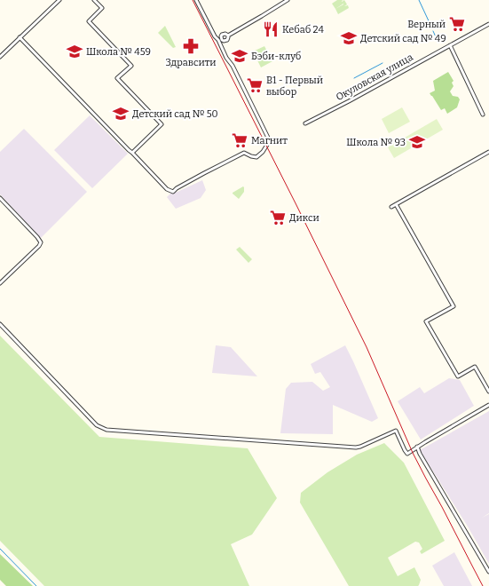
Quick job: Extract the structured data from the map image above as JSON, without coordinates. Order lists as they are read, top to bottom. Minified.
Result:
{"streets":{"street":["Окуловская улица"]},"places":{"supermarket":["Верный","В1 - Первый выбор","Магнит","Дикси"],"restaurant":["Кебаб 24"],"school or university":["Детский сад № 49","Школа № 459","Бэби-клуб","Детский сад № 50","Школа № 93"],"pharmacy":["Здравсити"]}}
